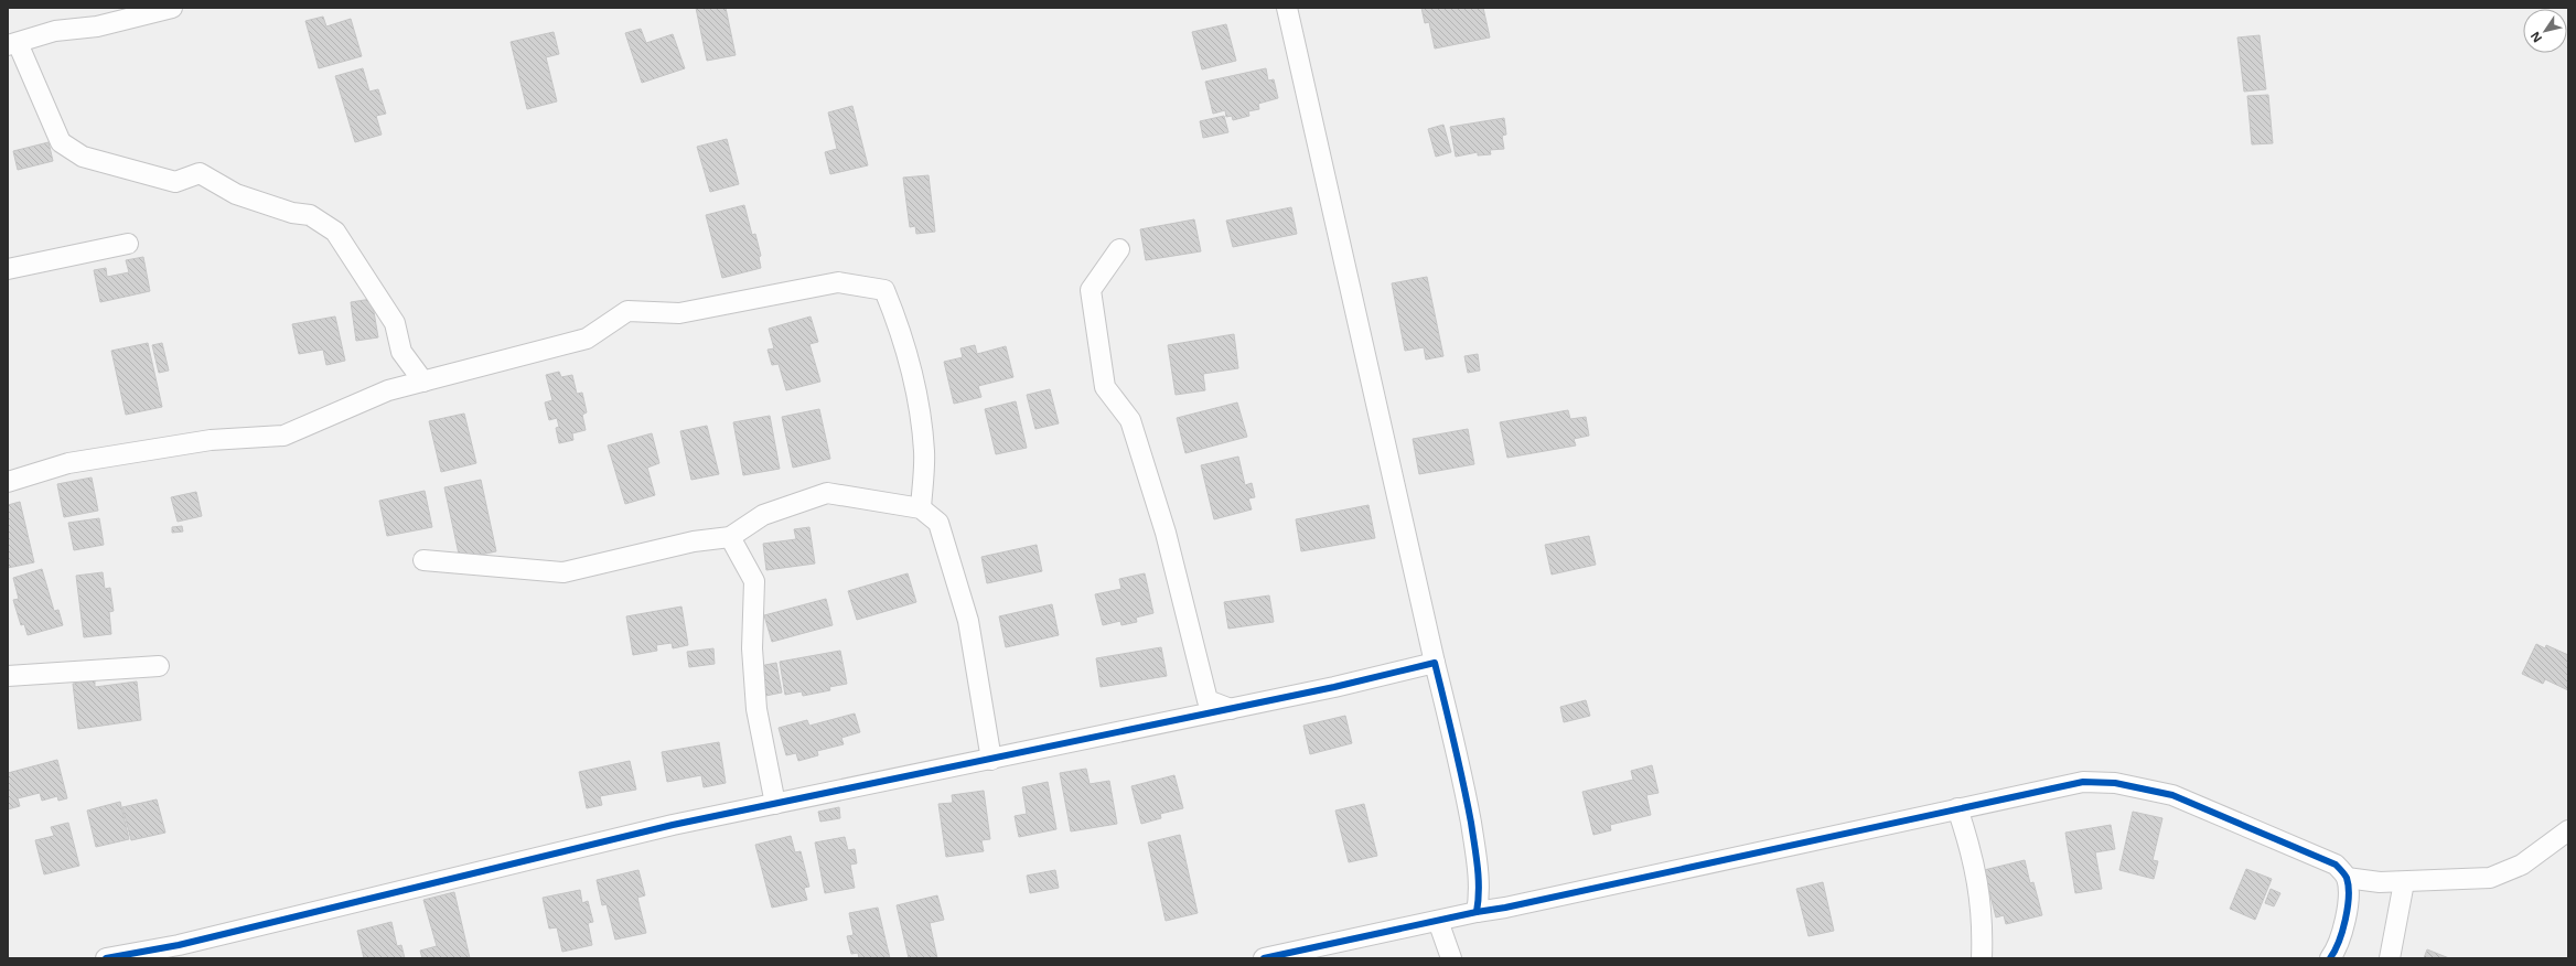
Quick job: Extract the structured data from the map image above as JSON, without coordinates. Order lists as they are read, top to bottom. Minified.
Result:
{"north":"bottom left"}
